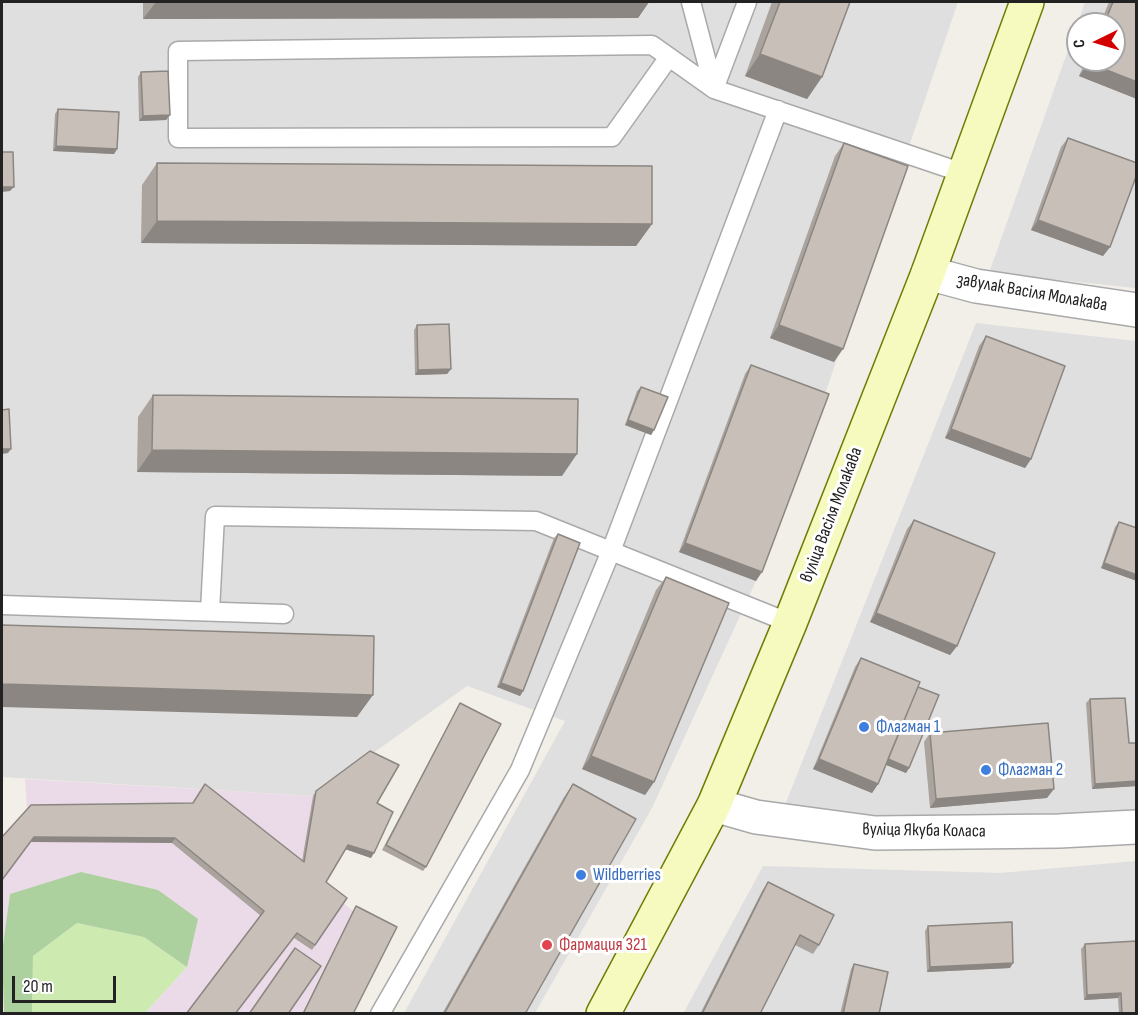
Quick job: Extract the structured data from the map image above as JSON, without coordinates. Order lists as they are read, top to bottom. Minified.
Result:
{"streets":{"street":["завулак Васіля Молакава","вуліца Васіля Молакава","вуліца Якуба Коласа"]},"crossings":[["завулак Васіля Молакава","вуліца Васіля Молакава"],["вуліца Васіля Молакава","вуліца Якуба Коласа"]],"places":["Флагман 1","Флагман 2","Wildberries","Фармация 321"],"scale_bar":"20 m","north":"left"}
